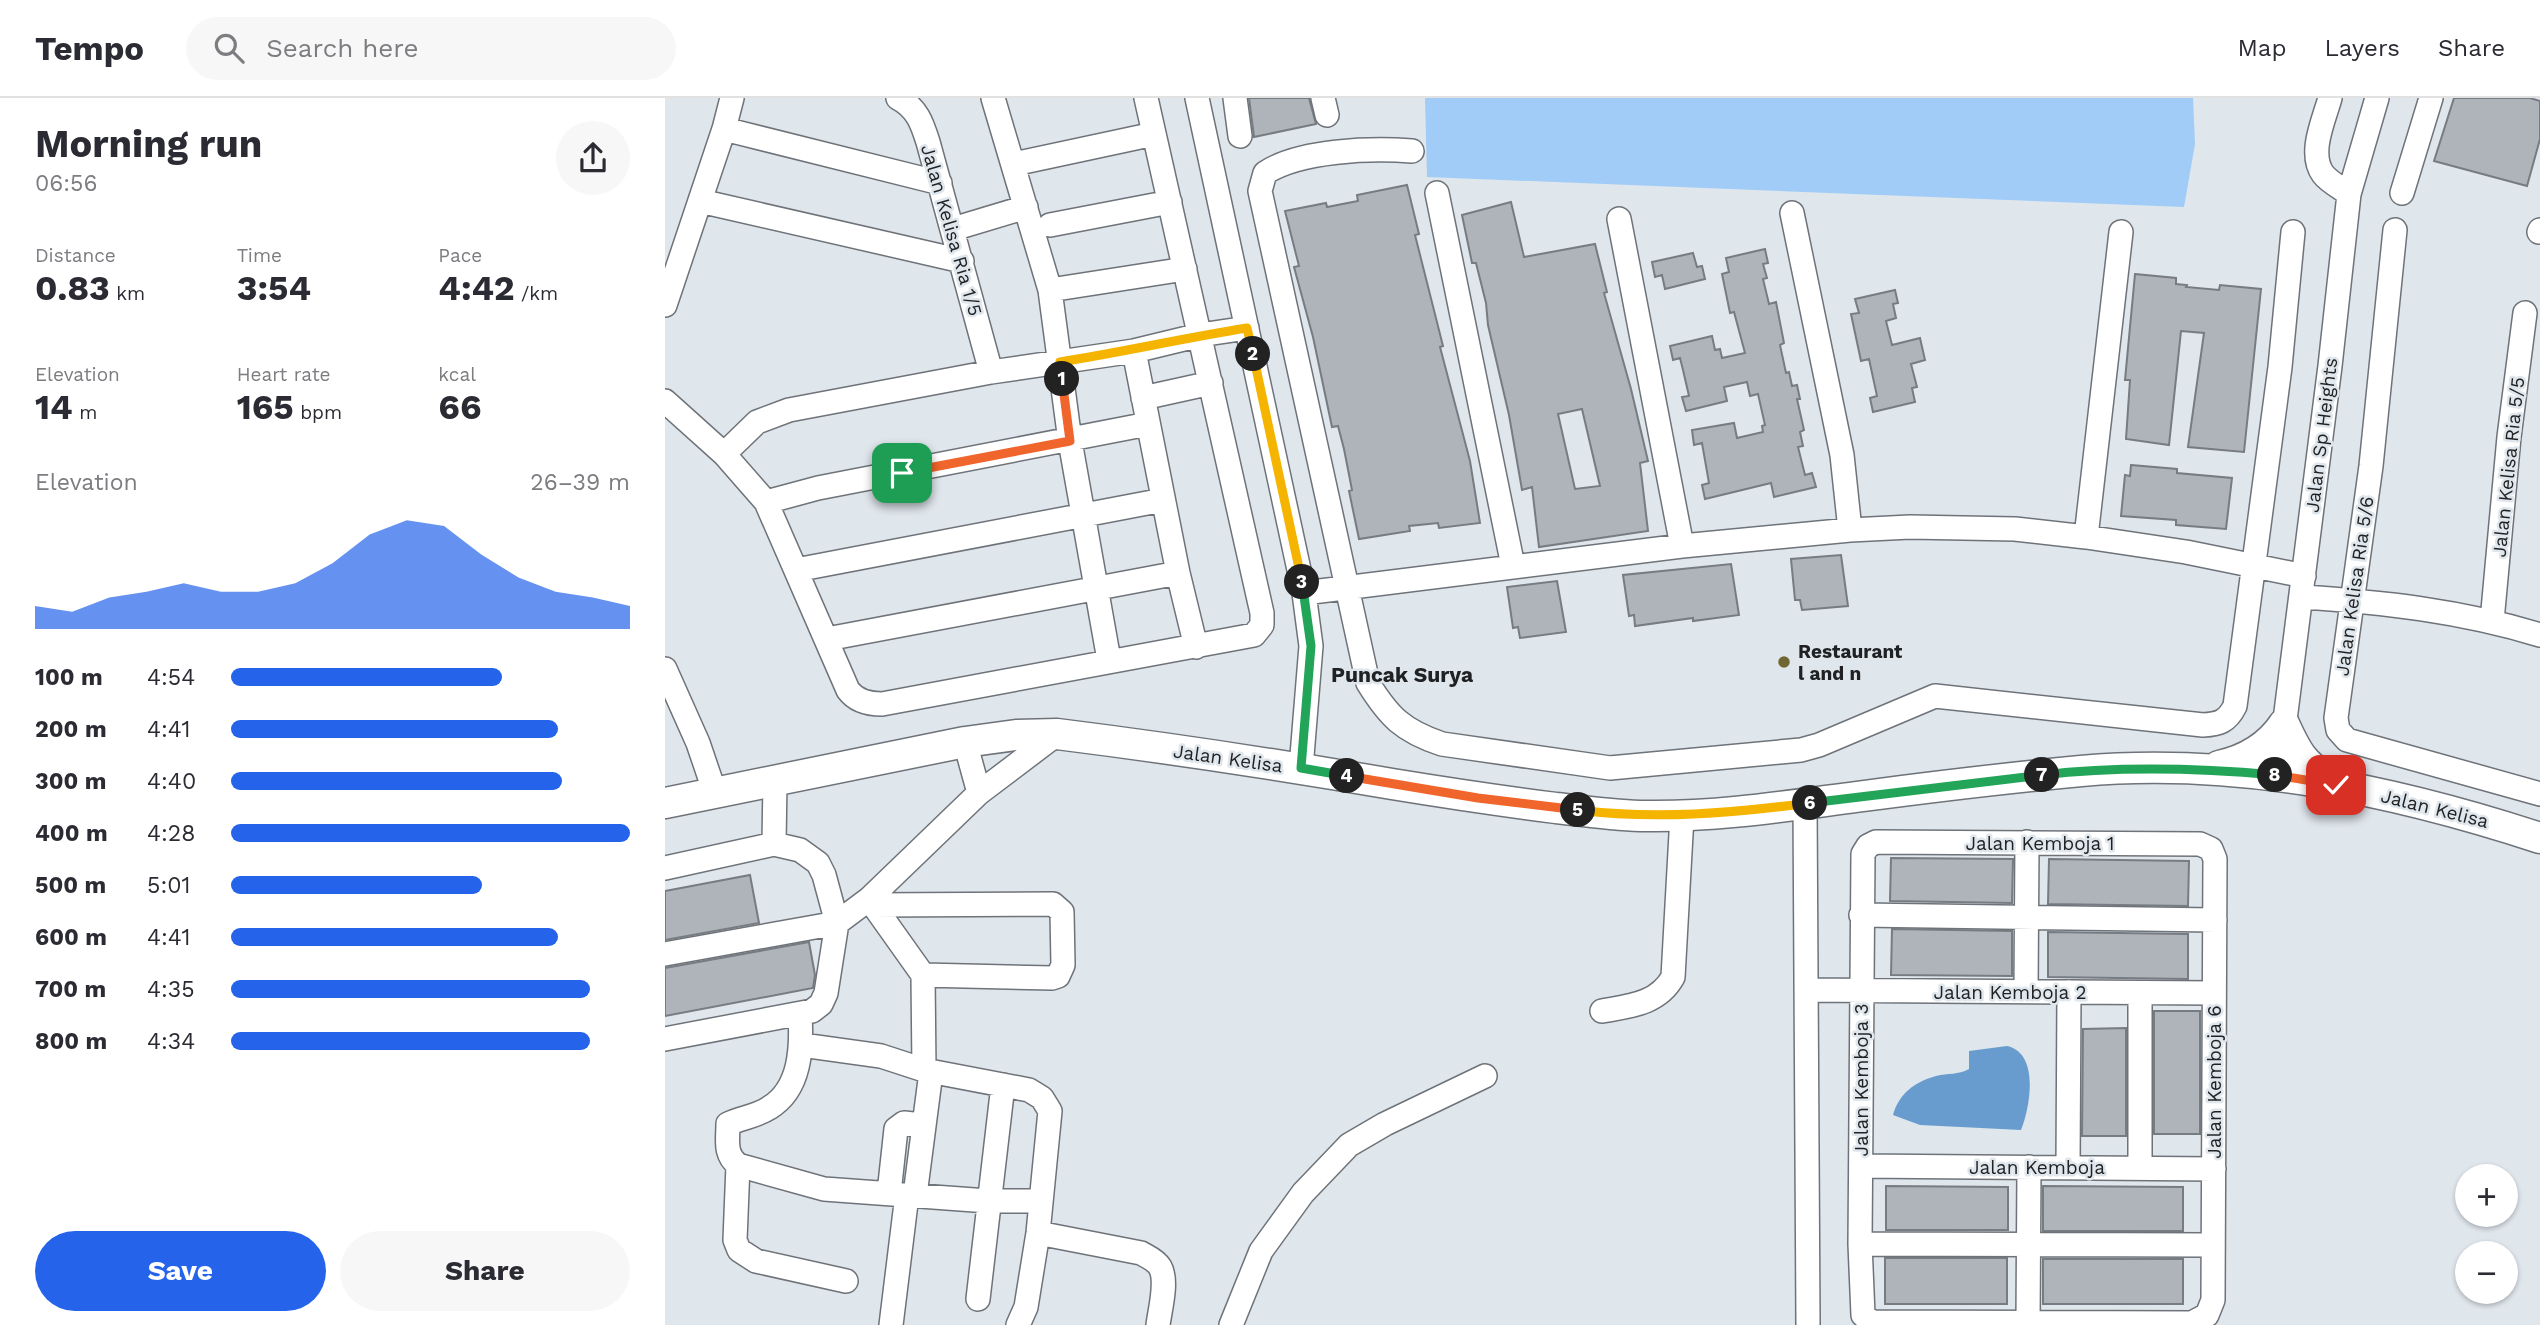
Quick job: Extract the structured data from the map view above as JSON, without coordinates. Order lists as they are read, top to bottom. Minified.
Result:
{"streets":{"main road":["Jalan Kelisa"],"street":["Jalan Kelisa Ria 1/5","Jalan Sp Heights","Jalan Kelisa Ria 5/5","Jalan Kelisa Ria 5/6","Jalan Kemboja 1","Jalan Kemboja 2","Jalan Kemboja 3","Jalan Kemboja 6","Jalan Kemboja"]},"crossings":[["Jalan Sp Heights","Jalan Kelisa"],["Jalan Kemboja 1","Jalan Kemboja 3"],["Jalan Kemboja 1","Jalan Kemboja 6"],["Jalan Kemboja 2","Jalan Kemboja 3"],["Jalan Kemboja 2","Jalan Kemboja 6"],["Jalan Kemboja 3","Jalan Kemboja 6"],["Jalan Kemboja 3","Jalan Kemboja"],["Jalan Kemboja 6","Jalan Kemboja"]],"districts":["Puncak Surya"],"places":["Restaurant l and n"],"page":{"header":"Tempo","search":"Search here","nav":["Map","Layers","Share"],"heading":["Morning run","06:56"],"stats":[["Distance","0.83 km"],["Time","3:54"],["Pace","4:42 /km"],["Elevation","14 m"],["Heart rate","165 bpm"],["kcal","66"]],"pins":["2","1","3","7","8","4","6","5"],"chart":["Elevation","26–39 m"],"list":[{"name":"100 m","note":"4:54"},{"name":"200 m","note":"4:41"},{"name":"300 m","note":"4:40"},{"name":"400 m","note":"4:28"},{"name":"500 m","note":"5:01"},{"name":"600 m","note":"4:41"},{"name":"700 m","note":"4:35"},{"name":"800 m","note":"4:34"}],"map_buttons":["+","−"],"buttons":["Save","Share"]}}
